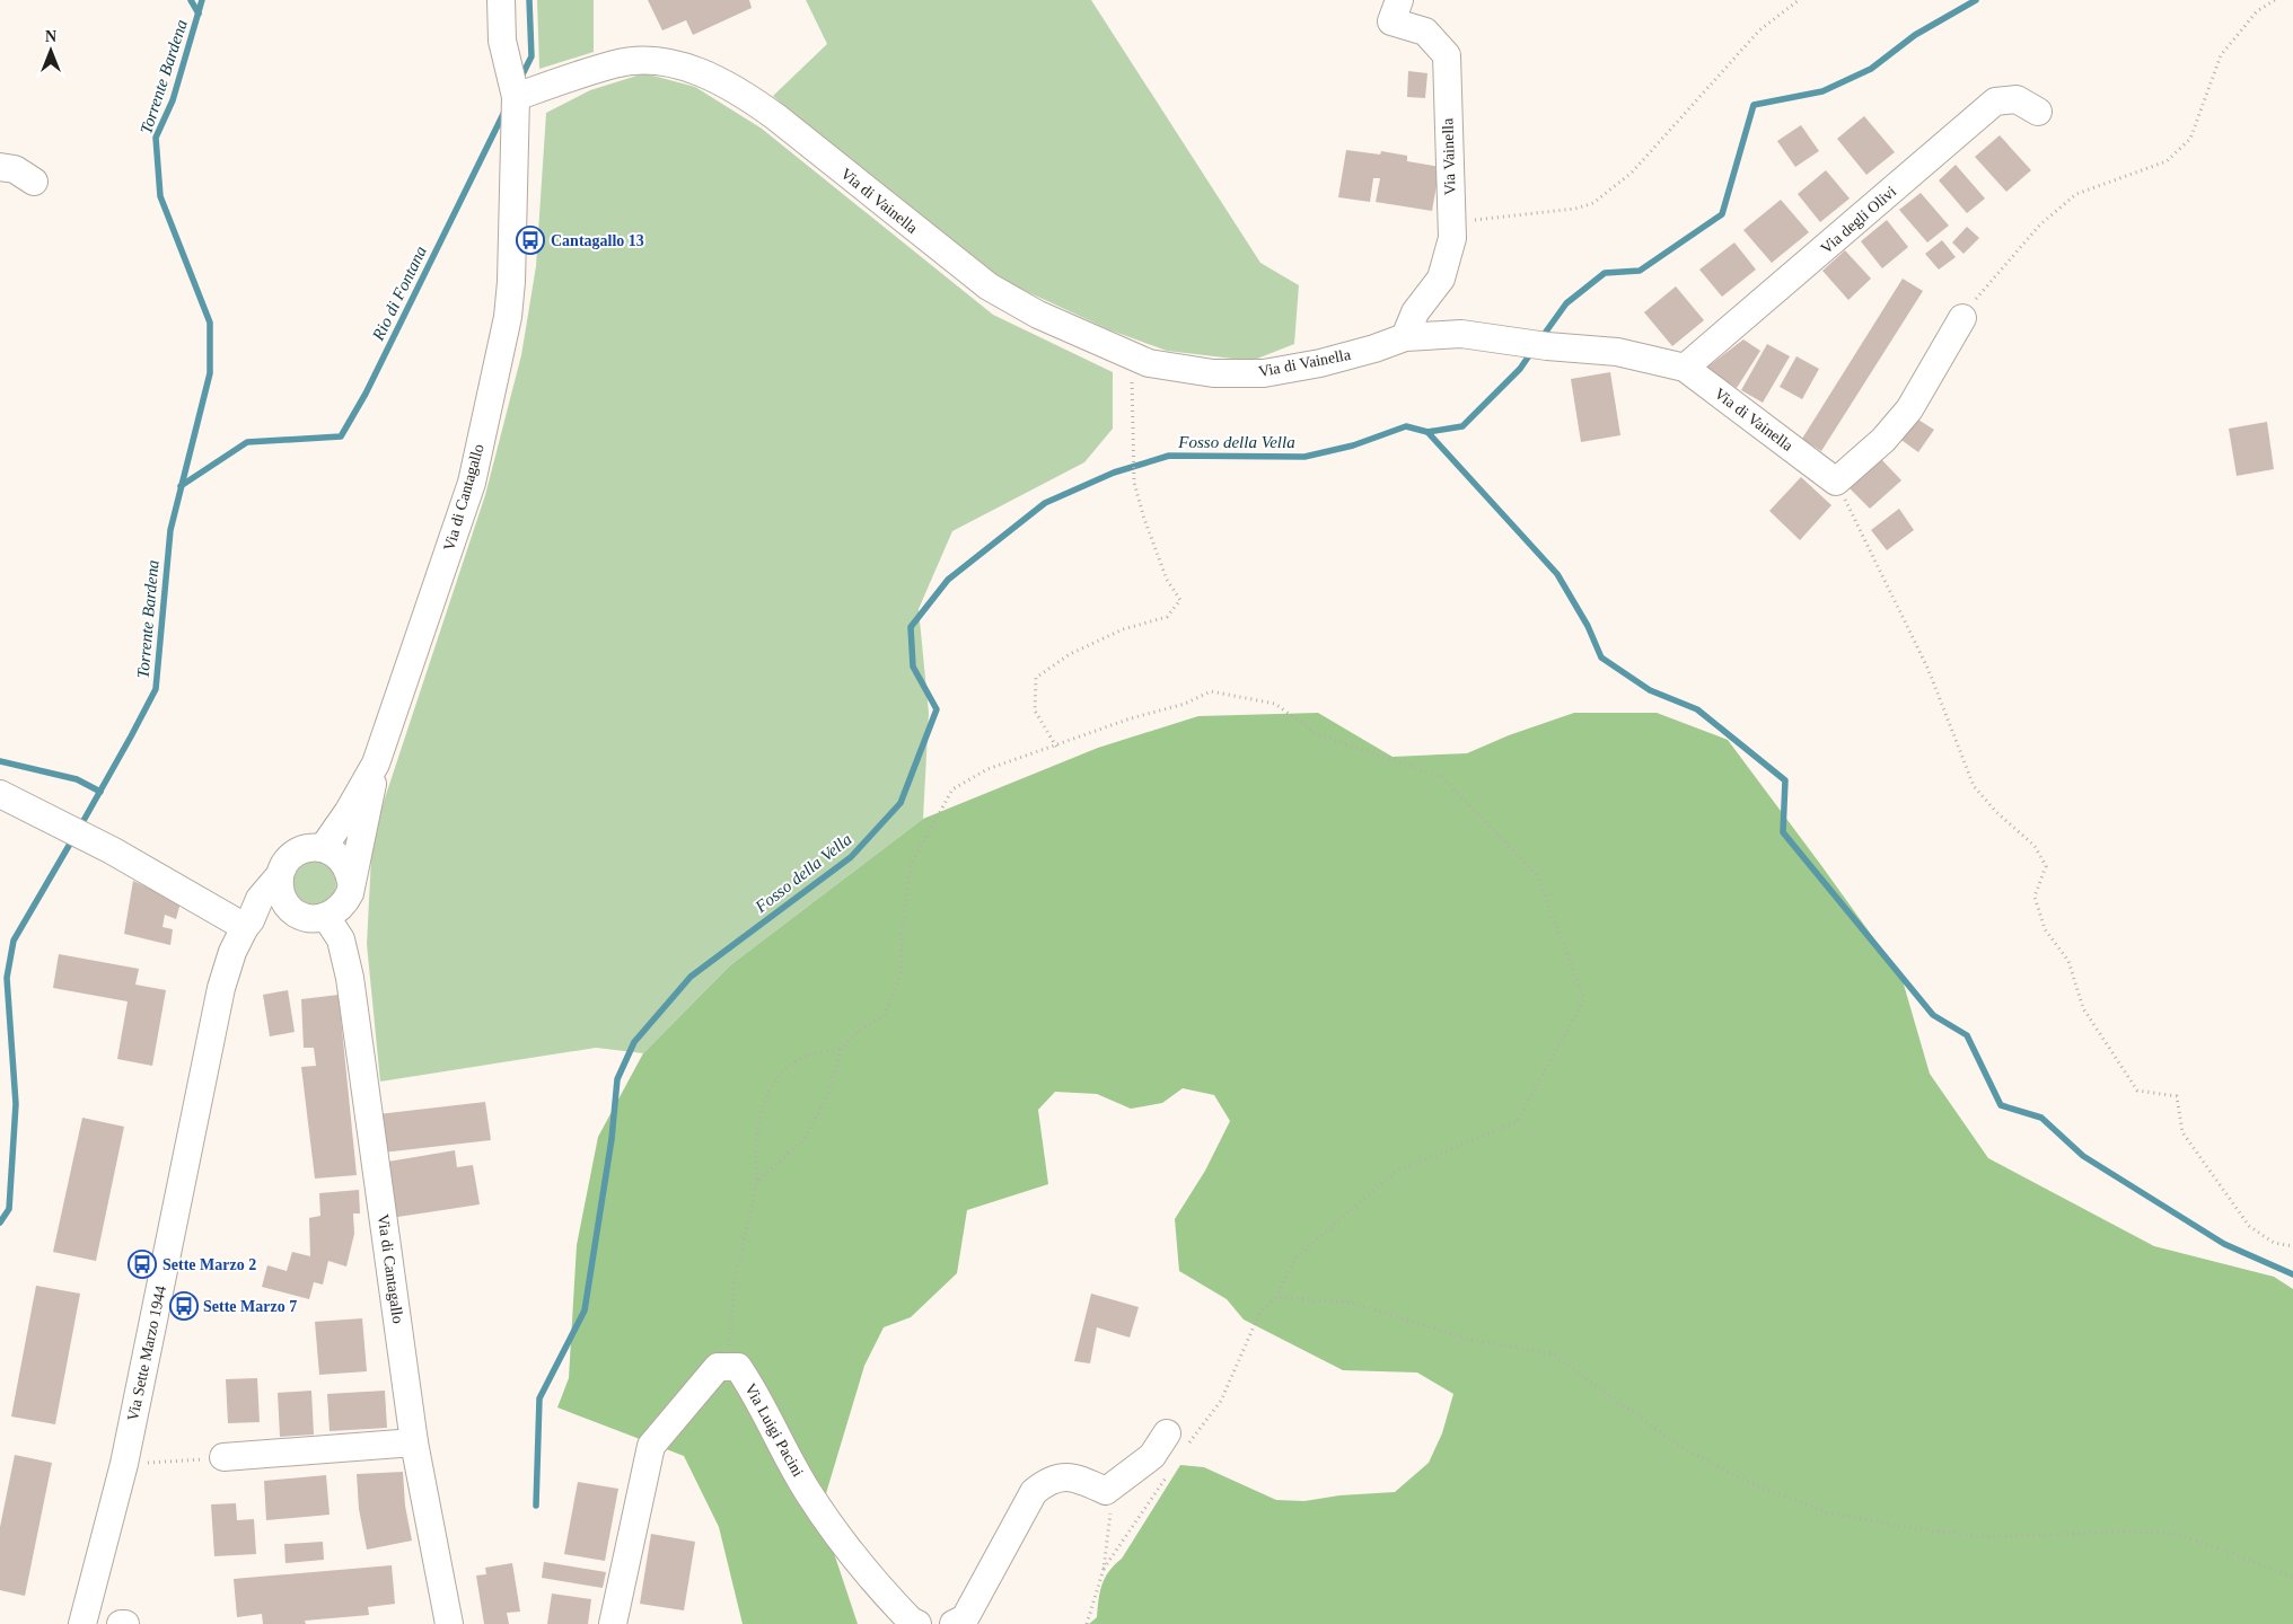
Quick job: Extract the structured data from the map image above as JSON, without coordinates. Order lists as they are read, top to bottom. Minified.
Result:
{"streets":{"street":["Via Vainella","Via di Vainella","Via degli Olivi","Via di Cantagallo","Via Sette Marzo 1944","Via Luigi Pacini"]},"crossings":[["Via Vainella","Via di Vainella"],["Via di Vainella","Via degli Olivi"],["Via di Vainella","Via di Cantagallo"],["Via di Cantagallo","Via Sette Marzo 1944"]],"water":["Torrente Bardena","Rio di Fontana","Fosso della Vella"],"places":{"bus stop":["Cantagallo 13","Sette Marzo 2","Sette Marzo 7"]},"north":"top"}
